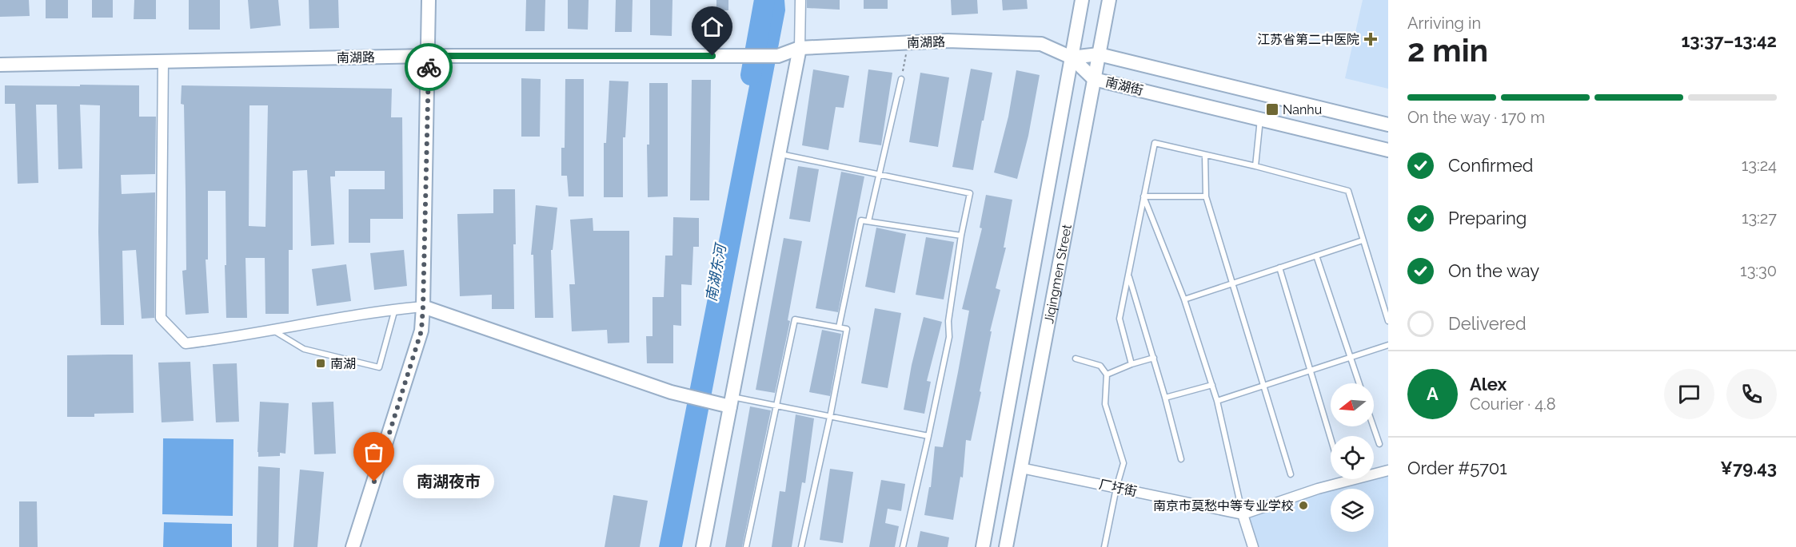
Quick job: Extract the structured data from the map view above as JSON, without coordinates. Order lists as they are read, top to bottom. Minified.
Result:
{"streets":{"street":["南湖路","南湖街","Jiqingmen Street","厂圩街"]},"crossings":[["南湖路","南湖街"],["南湖路","Jiqingmen Street"],["南湖街","Jiqingmen Street"],["Jiqingmen Street","厂圩街"]],"water":["南湖东河"],"places":{"health":["江苏省第二中医院"],"transit":["Nanhu","南湖"],"other":["南湖夜市","南京市莫愁中等专业学校"]},"north":"left","page":{"heading":["2 min","Arriving in","13:37–13:42"],"panel":["Alex","Courier · 4.8","Order #5701","¥79.43"],"bar":"On the way · 170 m","list":[["Confirmed","13:24"],["Preparing","13:27"],["On the way","13:30"],"Delivered"],"round":"A","bubble":"南湖夜市"}}
